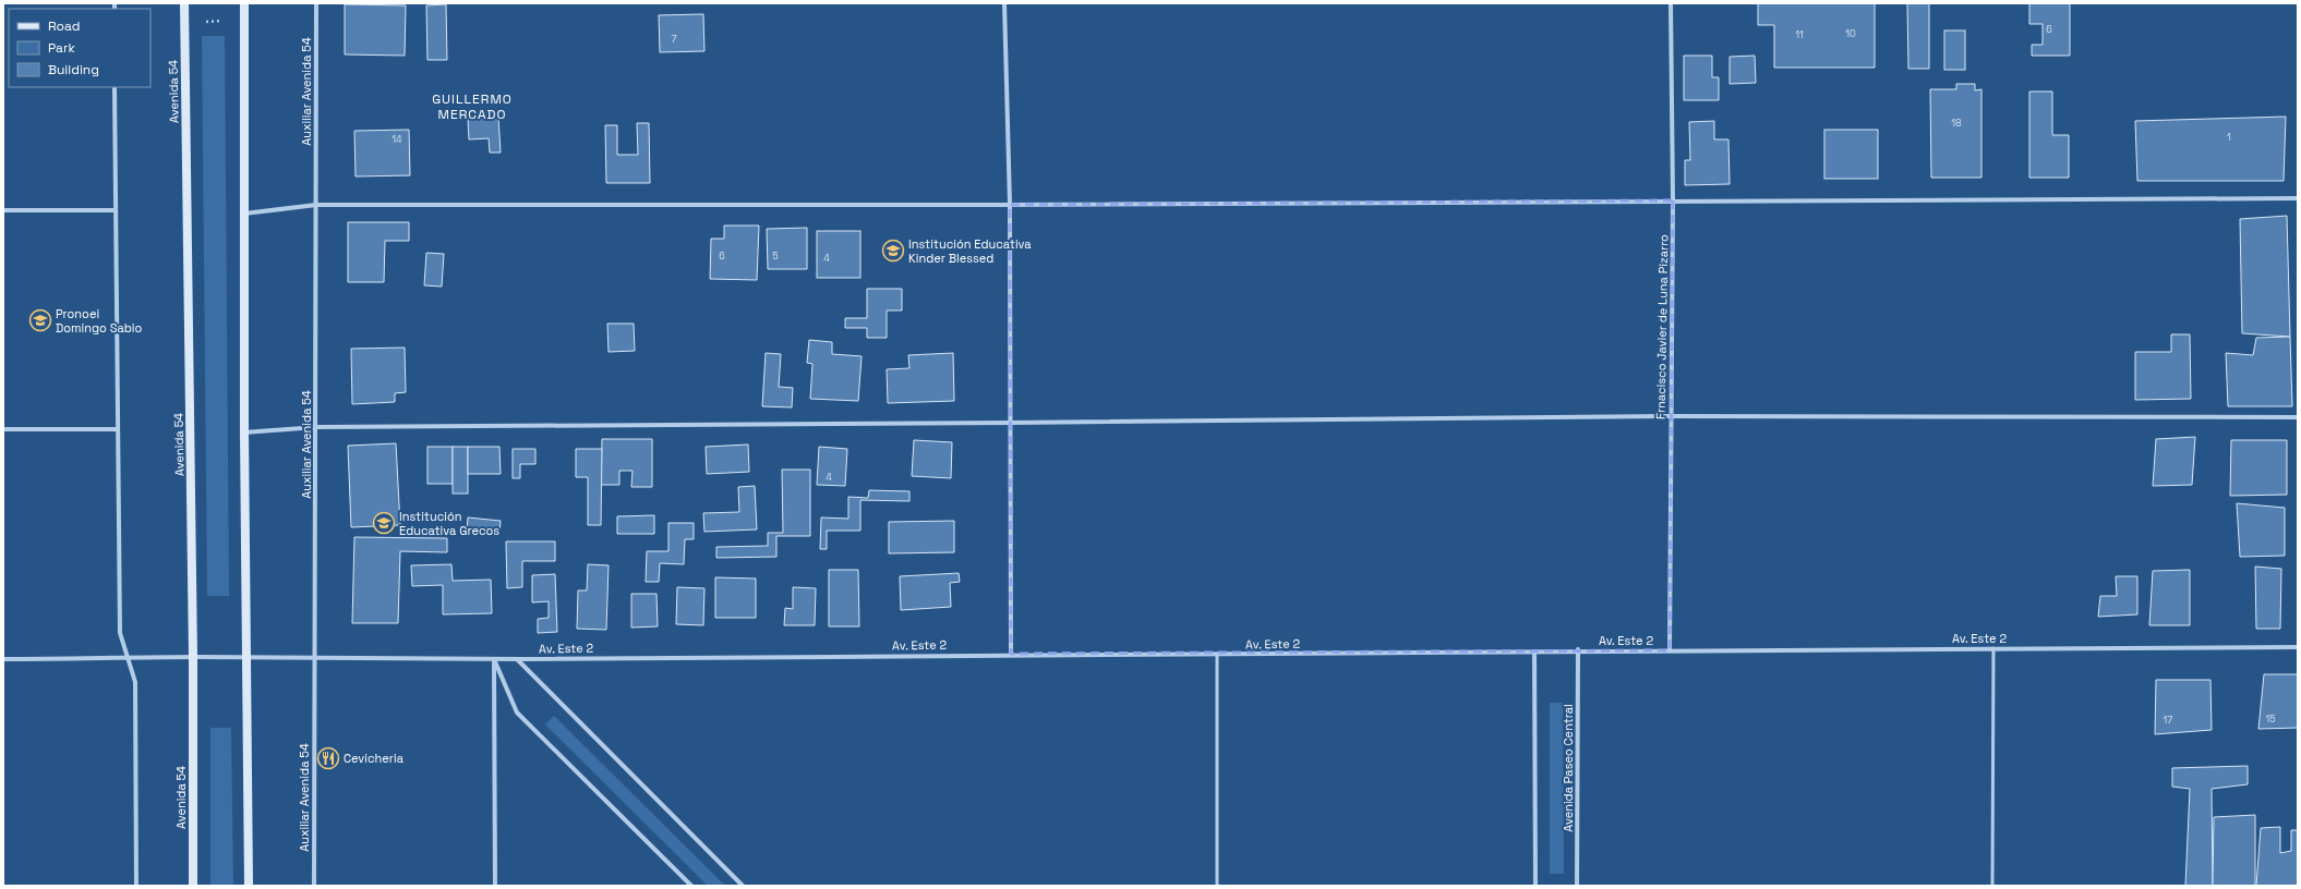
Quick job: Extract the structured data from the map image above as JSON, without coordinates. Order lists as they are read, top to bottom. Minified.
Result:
{"streets":{"main road":["Avenida 54"],"street":["Auxiliar Avenida 54","Frnacisco Javier de Luna Pizarro","Av. Este 2","Avenida Paseo Central"]},"crossings":[["Avenida 54","Av. Este 2"],["Auxiliar Avenida 54","Av. Este 2"],["Frnacisco Javier de Luna Pizarro","Av. Este 2"],["Av. Este 2","Avenida Paseo Central"]],"districts":["GUILLERMO MERCADO"],"places":{"school or university":["Institución Educativa Kinder Blessed","Pronoei Domingo Sabio","Institución Educativa Grecos"],"restaurant":["Cevicheria"]},"house_numbers":["6","10","11","7","18","1","14","6","5","4","4","15","17"],"legend":["Road","Park","Building"]}
